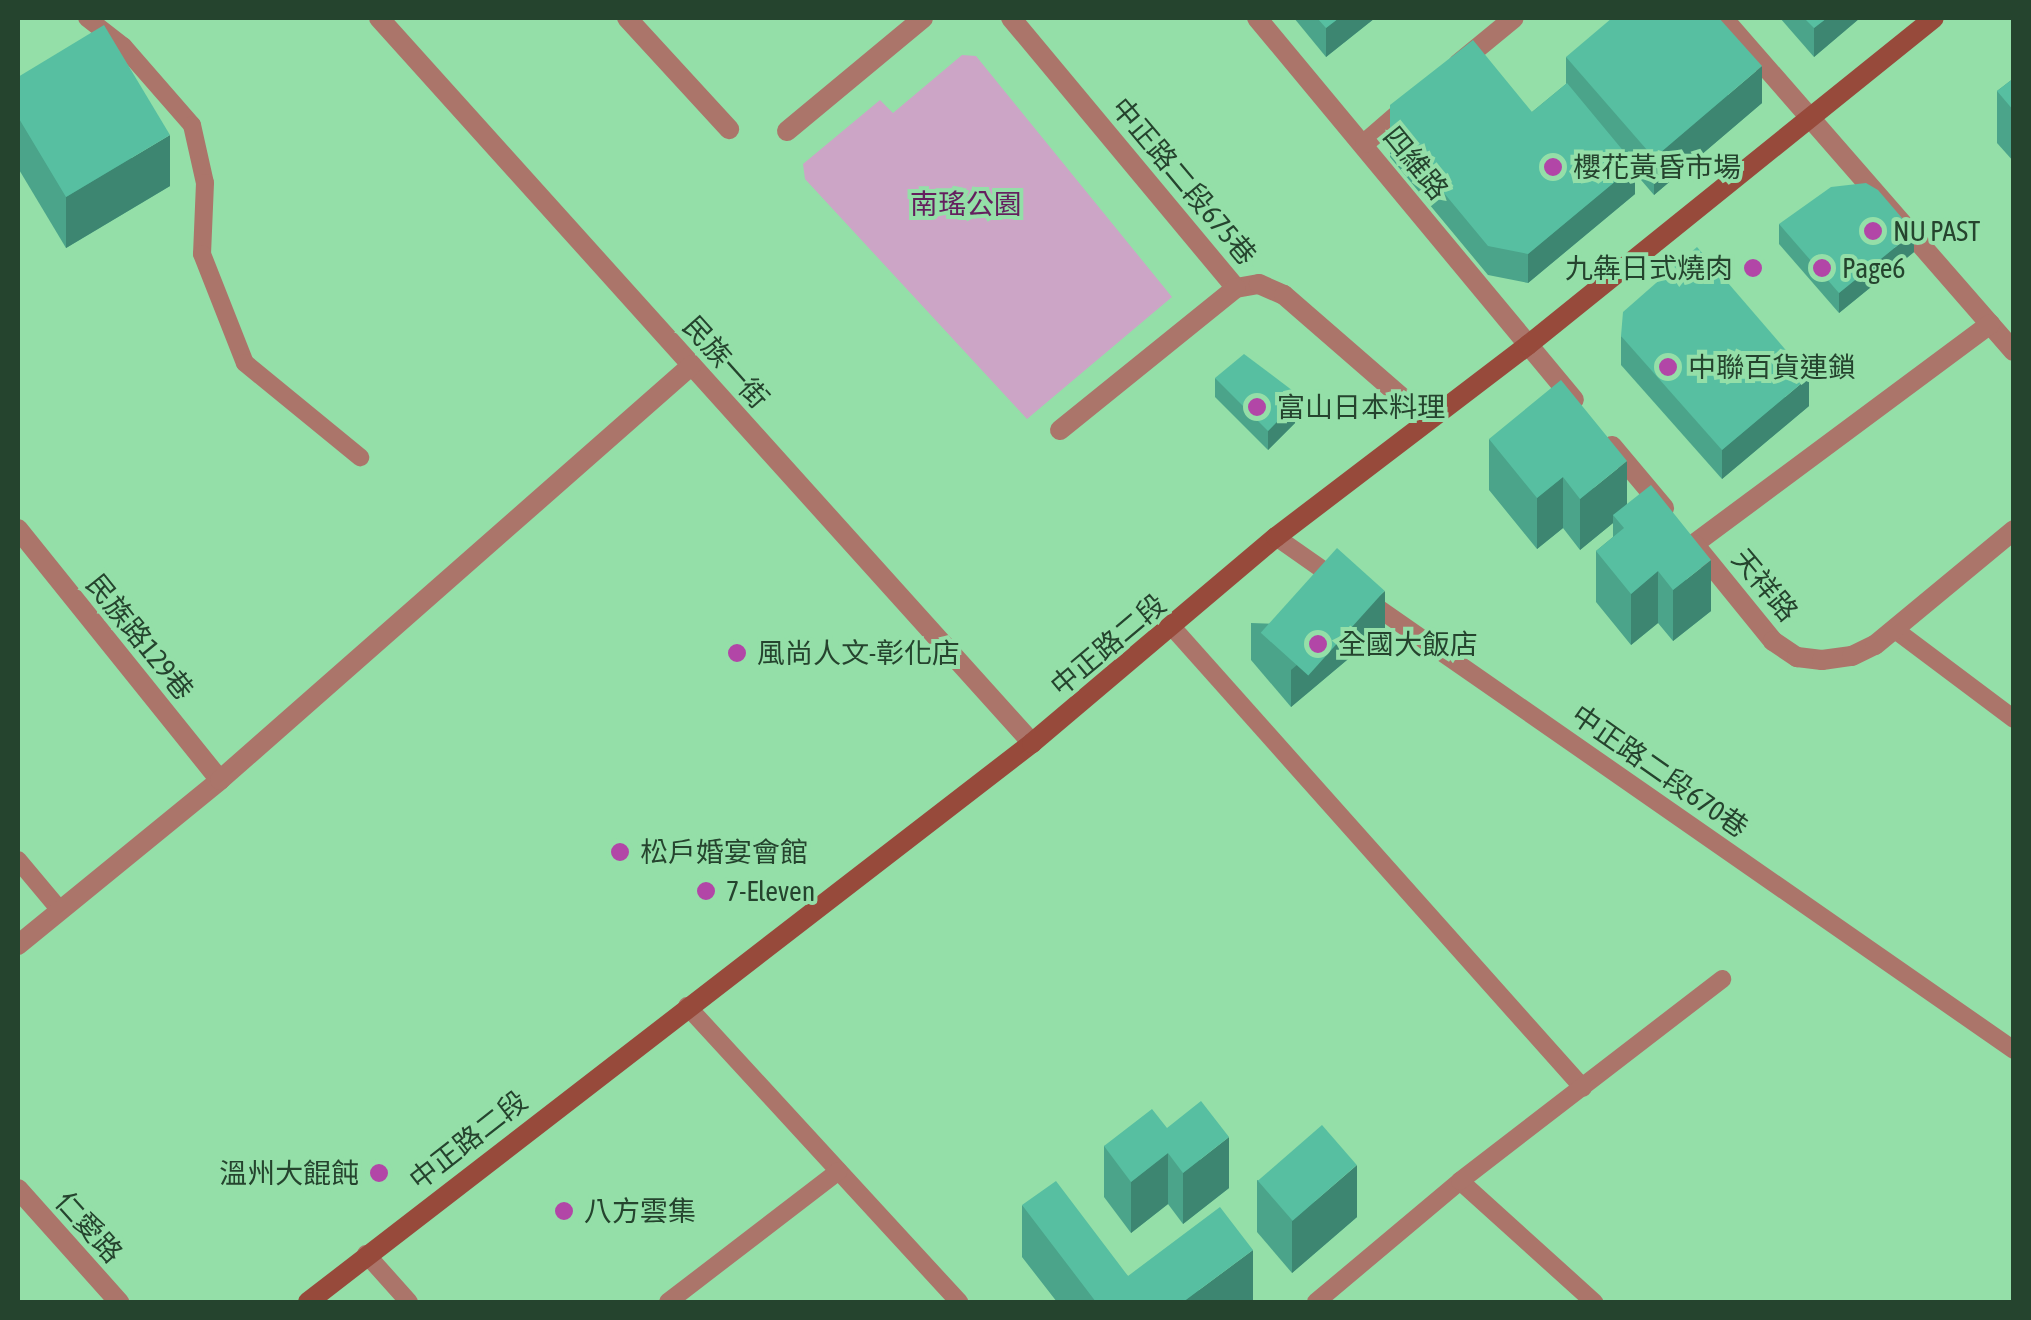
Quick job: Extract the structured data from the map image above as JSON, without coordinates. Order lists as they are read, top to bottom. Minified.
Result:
{"streets":{"street":["四維路","中正路二段675巷","民族一街","天祥路","民族路129巷","中正路二段","仁愛路"],"lane":["中正路二段670巷"]},"crossings":[["四維路","天祥路"],["四維路","中正路二段"],["中正路二段675巷","中正路二段"],["民族一街","中正路二段"],["天祥路","中正路二段"],["中正路二段","中正路二段670巷"]],"parks":["南瑤公園"],"places":["櫻花黃昏市場","NU PAST","九犇日式燒肉","Page6","中聯百貨連鎖","富山日本料理","全國大飯店","風尚人文-彰化店","松戶婚宴會館","7-Eleven","溫州大餛飩","八方雲集"]}
